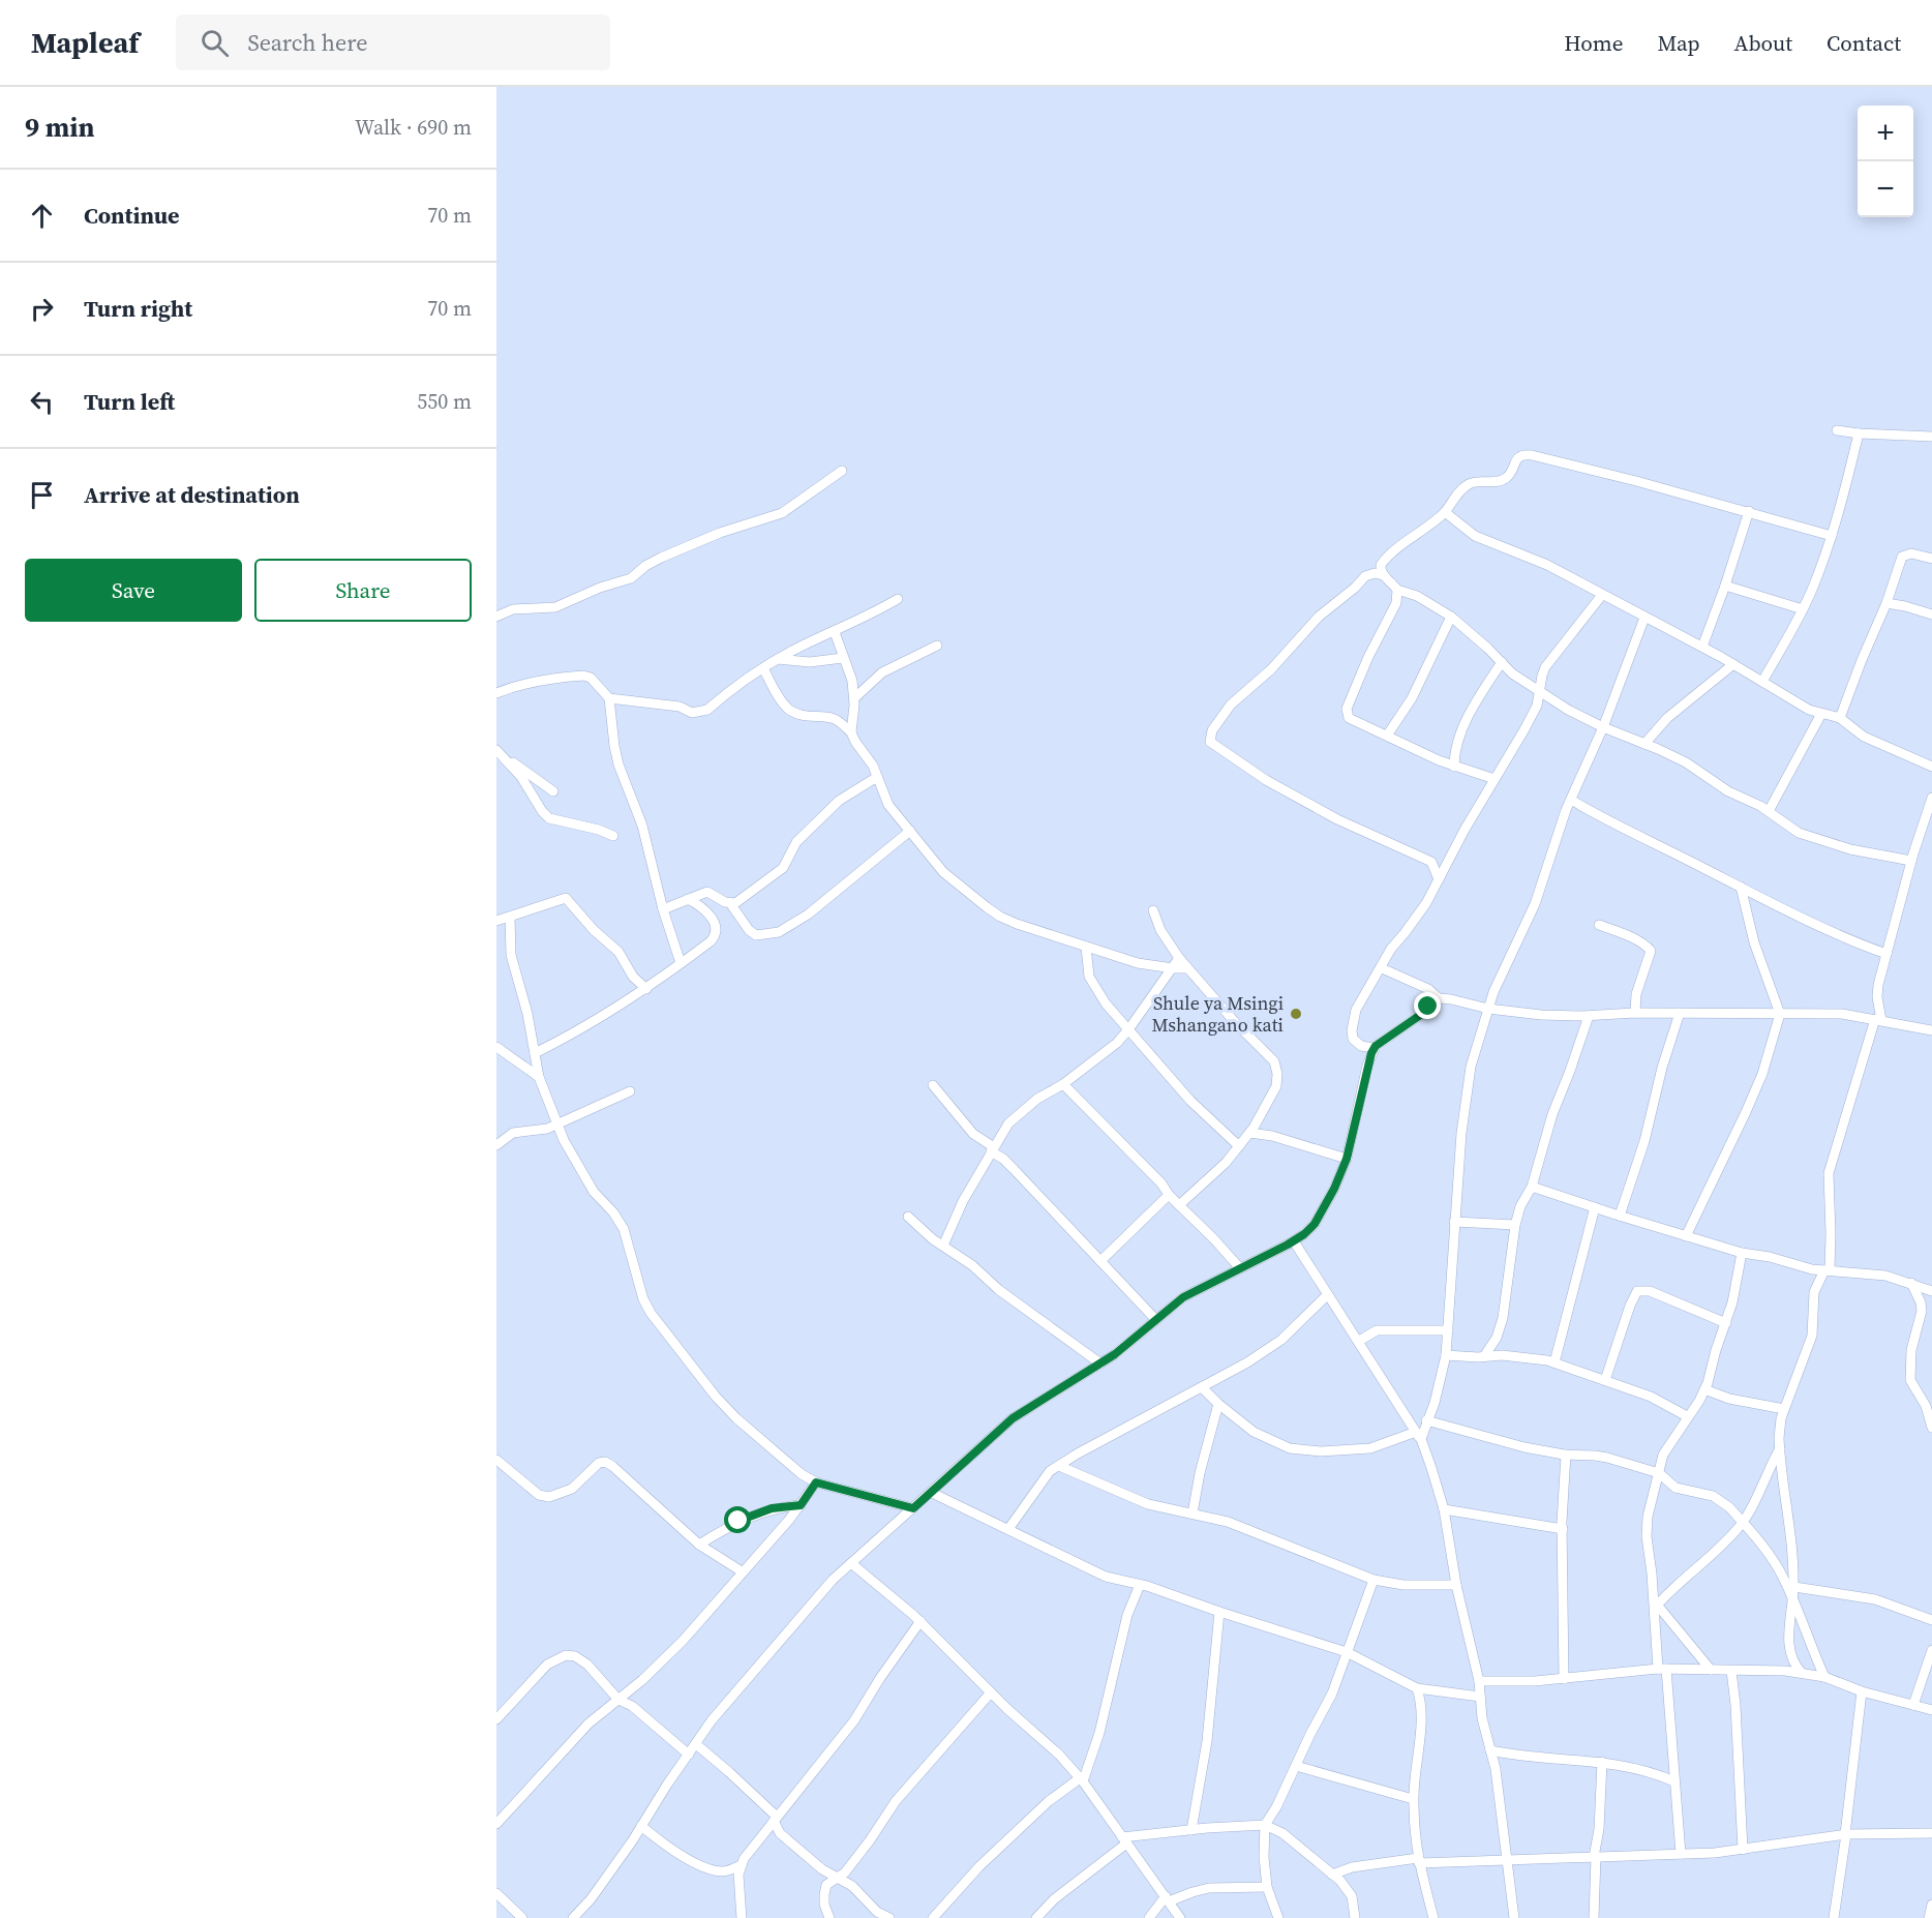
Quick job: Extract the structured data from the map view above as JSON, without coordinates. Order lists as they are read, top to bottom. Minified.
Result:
{"places":["Shule ya Msingi Mshangano kati"],"page":{"header":"Mapleaf","search":"Search here","nav":["Home","Map","About","Contact"],"heading":["9 min","Walk · 690 m"],"map_buttons":["+","−"],"list":[["Continue","70 m"],["Turn right","70 m"],["Turn left","550 m"],"Arrive at destination"],"buttons":["Save","Share"]}}
